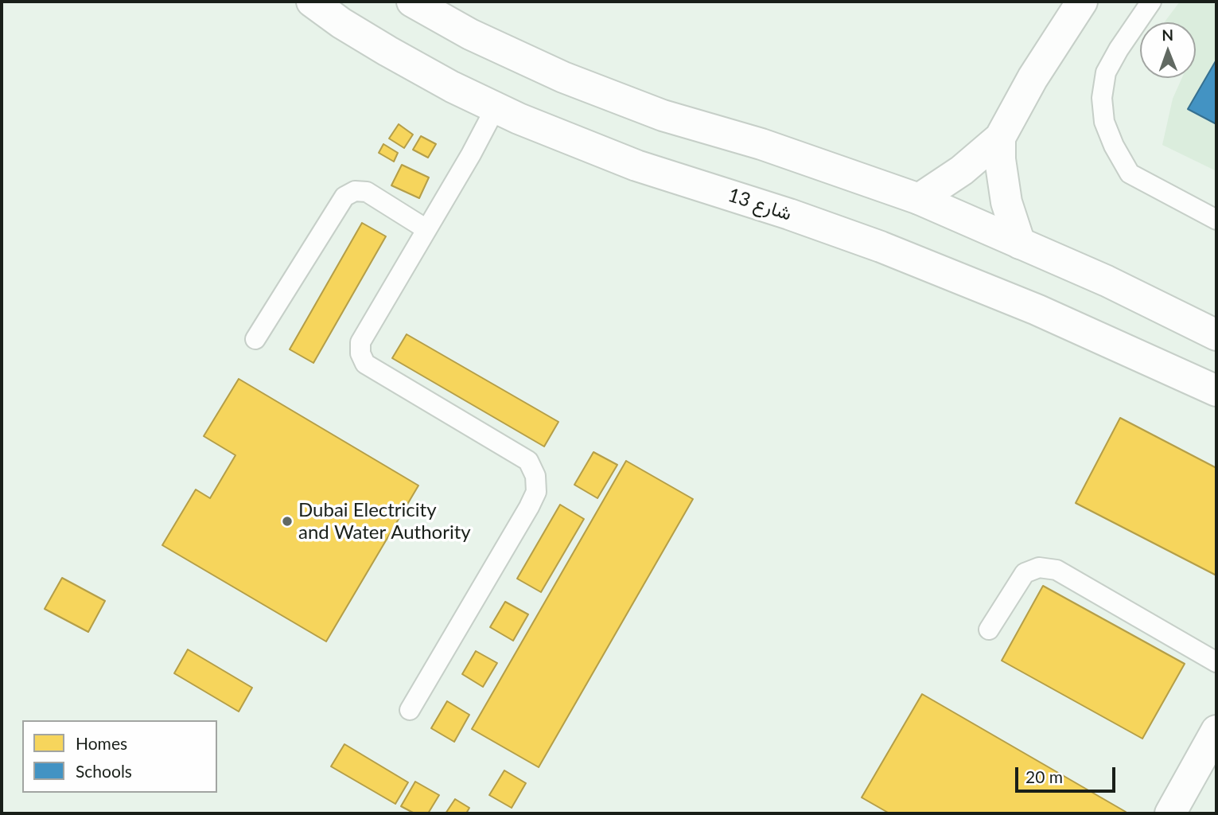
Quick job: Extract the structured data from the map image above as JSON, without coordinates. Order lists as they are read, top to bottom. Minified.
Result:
{"streets":{"street":["شارع 13"]},"places":["Dubai Electricity and Water Authority"],"legend":["Homes","Schools"],"scale_bar":"20 m","north":"top"}
